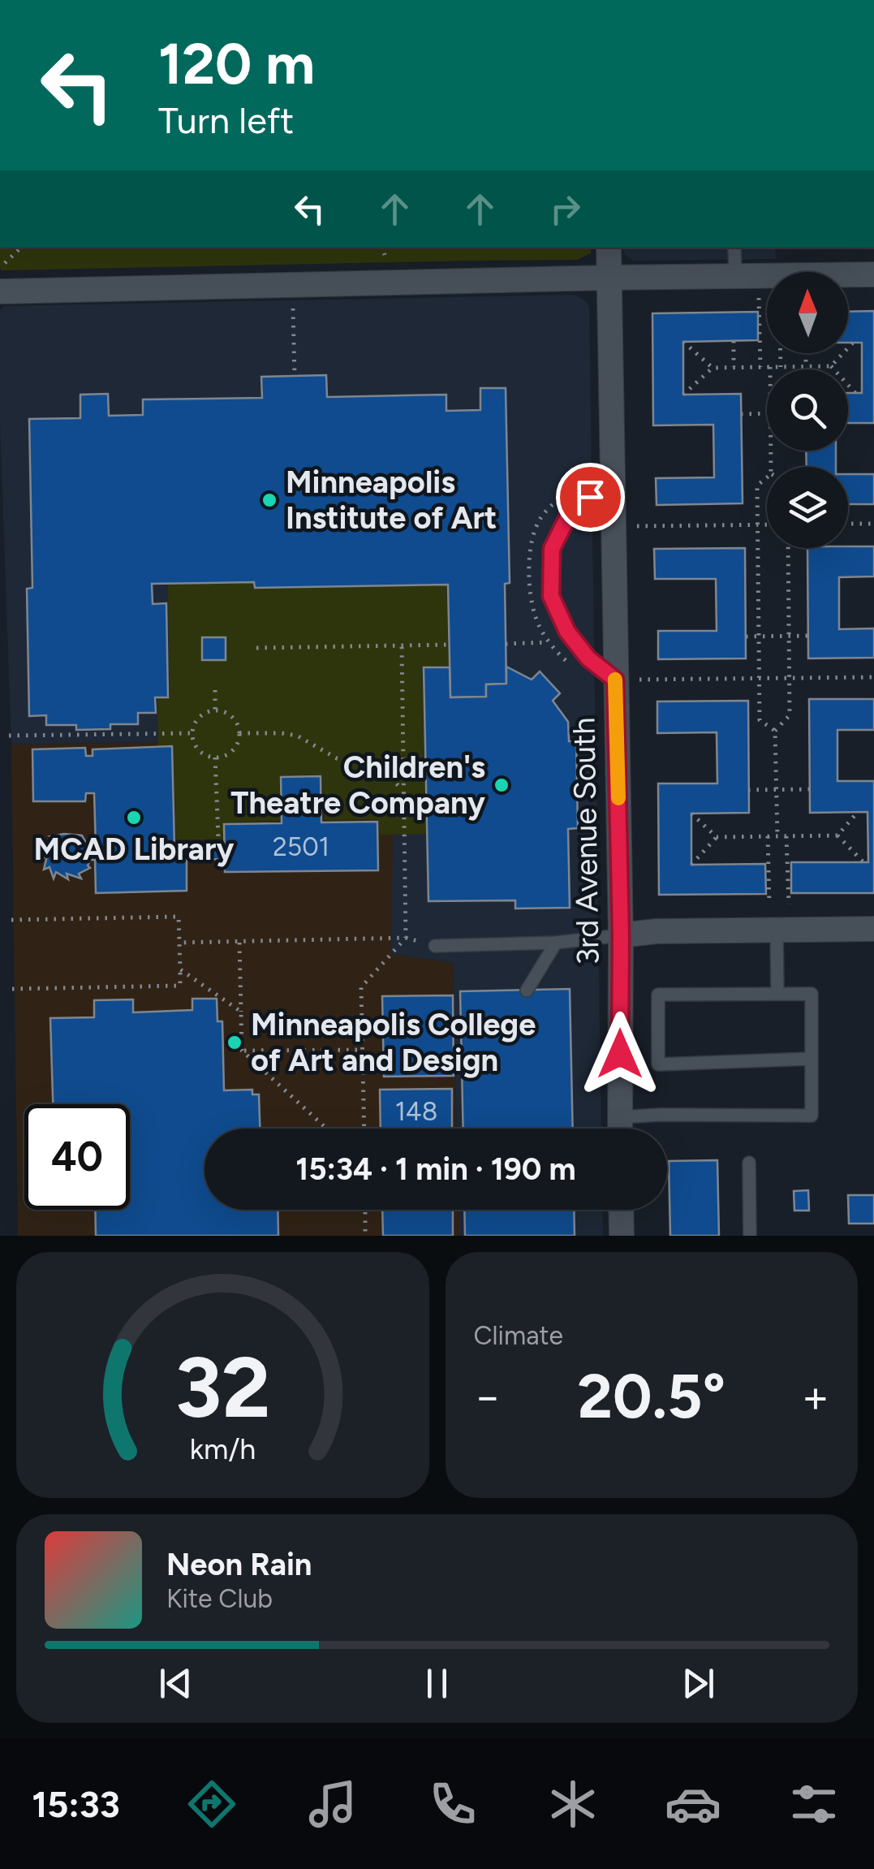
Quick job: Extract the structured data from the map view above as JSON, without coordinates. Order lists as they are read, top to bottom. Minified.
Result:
{"streets":{"street":["3rd Avenue South"]},"places":["Minneapolis Institute of Art","Children's Theatre Company","MCAD Library","Minneapolis College of Art and Design"],"house_numbers":["2501","148"],"north":"top","page":{"turn":["120 m","Turn left"],"limit":"40","trip":"15:34 · 1 min · 190 m","tile":"Climate","heat":["−","20.5°","+"],"song":["Neon Rain","Kite Club"],"tabs":"15:33","gauge":["32","km/h"]}}
